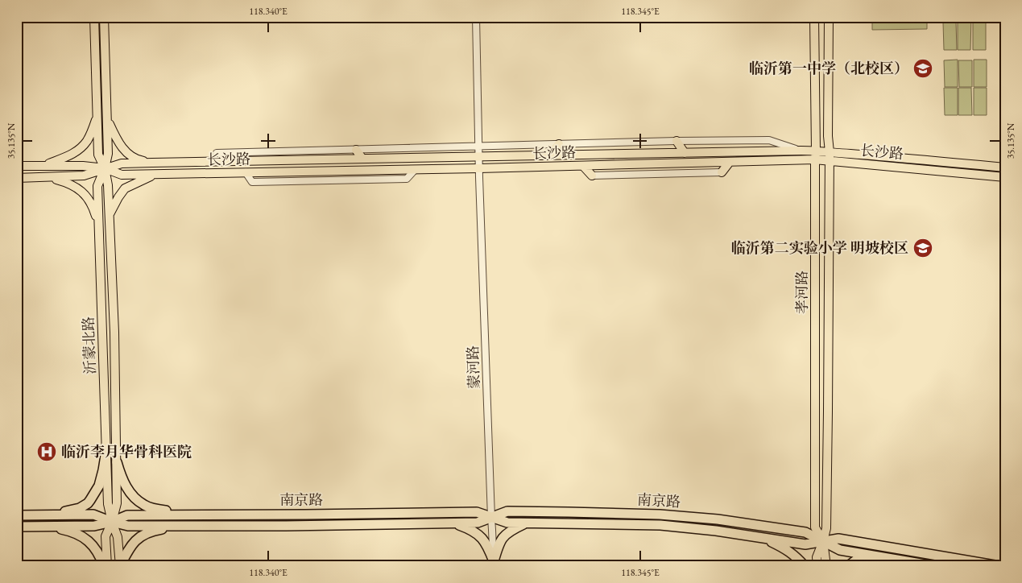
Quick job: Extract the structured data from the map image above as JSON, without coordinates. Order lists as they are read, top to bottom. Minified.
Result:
{"streets":{"highway":["南京路"],"main road":["长沙路","孝河路","沂蒙北路"],"street":["蒙河路"]},"crossings":[["长沙路","孝河路"],["长沙路","沂蒙北路"],["长沙路","蒙河路"],["孝河路","南京路"],["沂蒙北路","南京路"],["蒙河路","南京路"]],"places":{"school or university":["临沂第一中学（北校区）","临沂第二实验小学 明坡校区"],"hospital":["临沂李月华骨科医院"]},"coordinates":["118.340°E","118.345°E","35.135°N"]}
